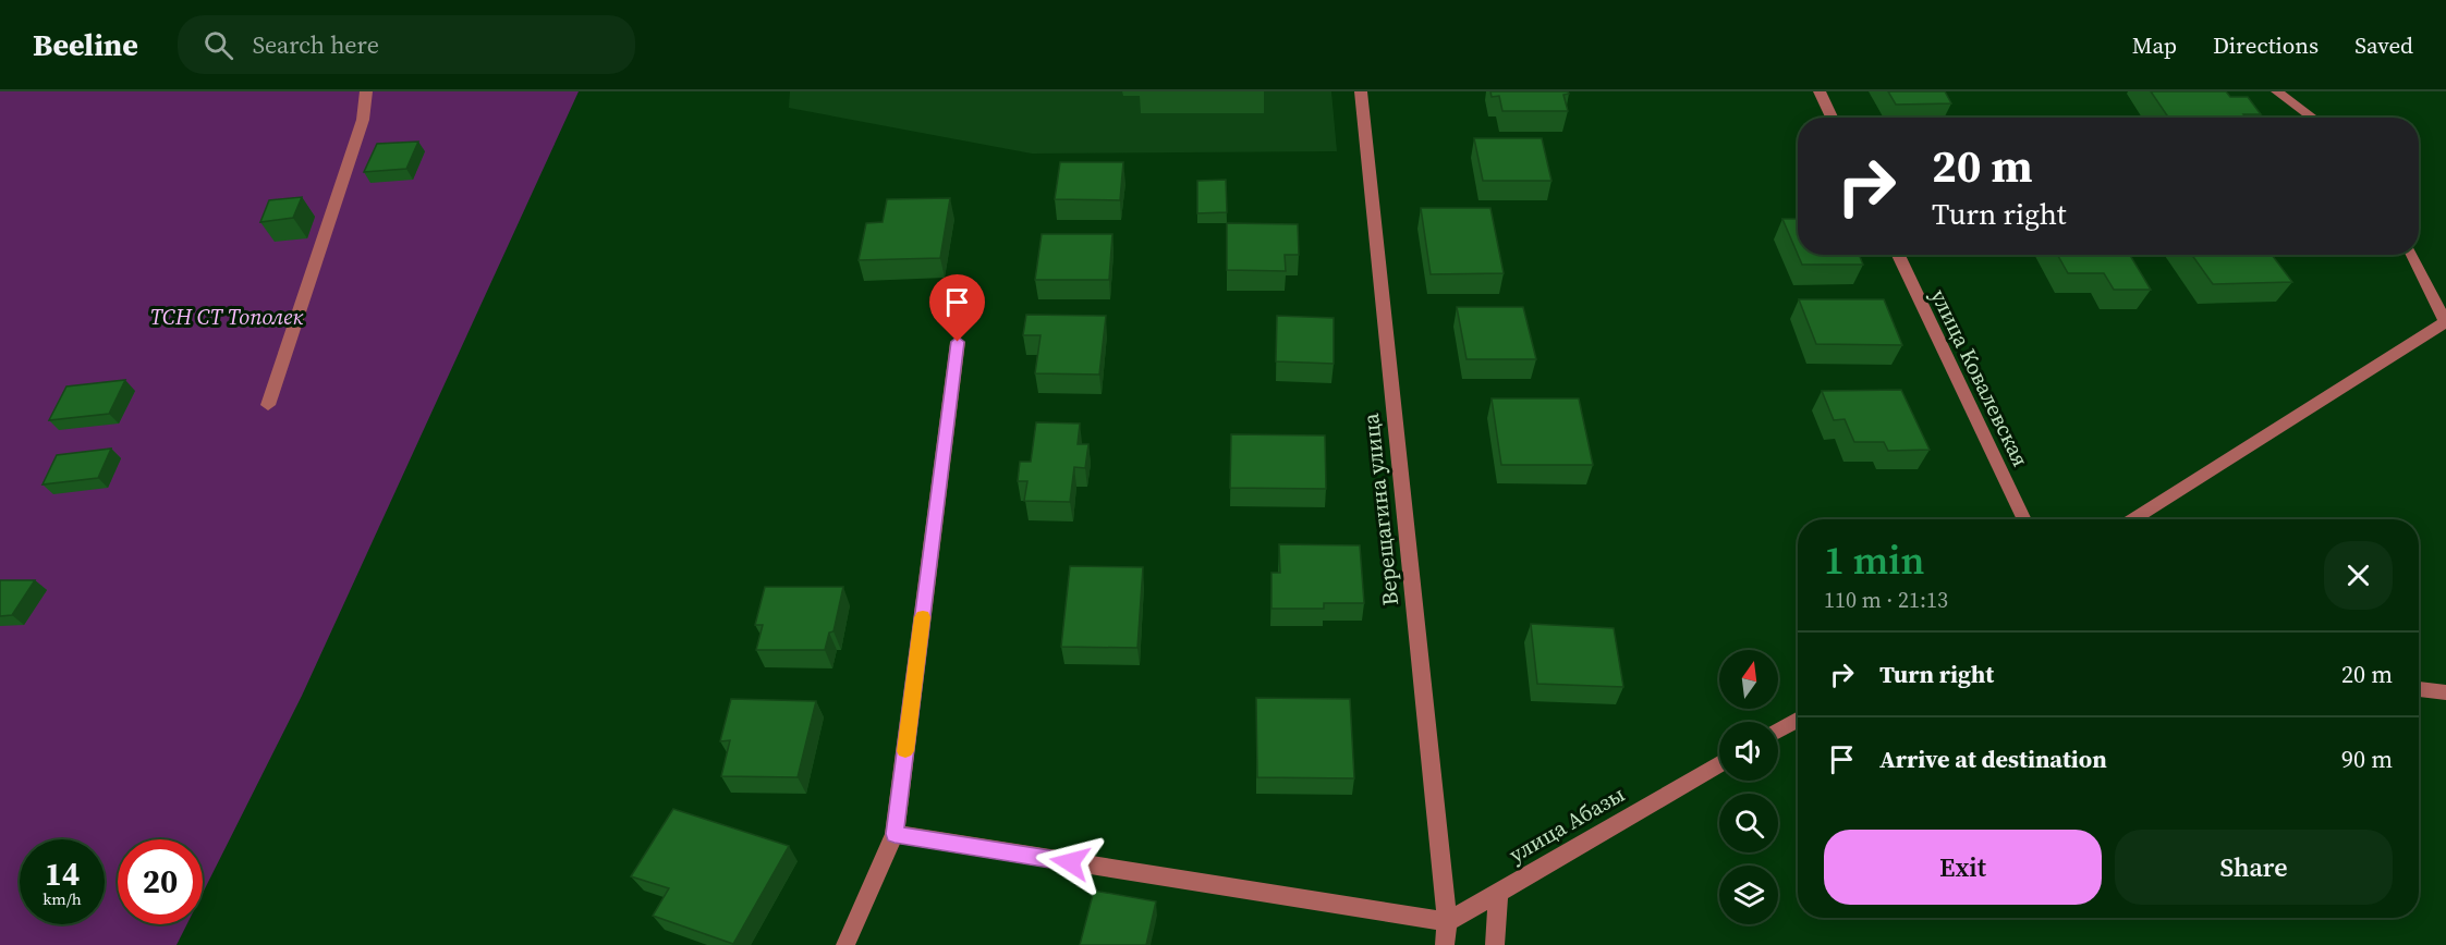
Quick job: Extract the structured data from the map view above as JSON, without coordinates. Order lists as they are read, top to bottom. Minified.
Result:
{"streets":{"street":["улица Ковалевская","Верещагина улица","улица Абазы"]},"crossings":[["Верещагина улица","улица Абазы"]],"parks":["ТСН СТ Тополек"],"north":"top","page":{"header":"Beeline","search":"Search here","nav":["Map","Directions","Saved"],"turn":["20 m","Turn right"],"heading":["1 min","110 m · 21:13"],"list":[{"name":"Turn right","value":"20 m"},{"name":"Arrive at destination","value":"90 m"}],"buttons":["Exit","Share"],"speed":"14 km/h","limit":"20"}}
